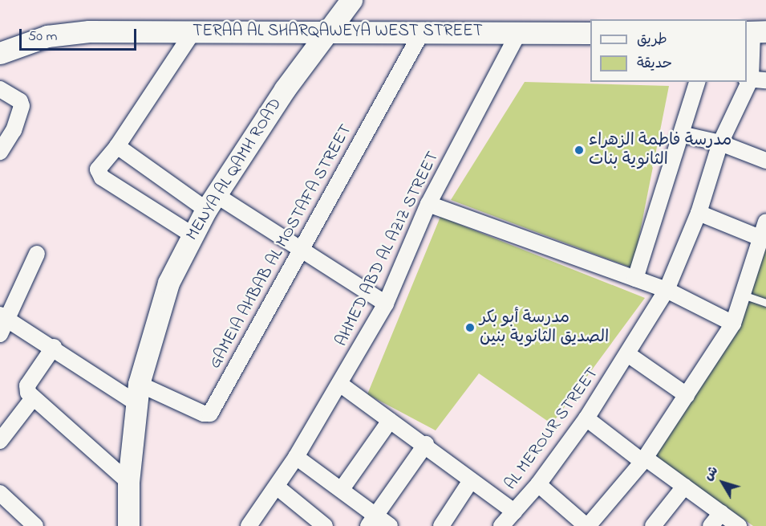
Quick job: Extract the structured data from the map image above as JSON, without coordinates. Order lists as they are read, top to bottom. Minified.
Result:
{"streets":{"street":["TERAA AL SHARQAWEYA WEST STREET","MENYA AL QAMH ROAD","GAMEIA AHBAB AL MOSTAFA STREET","AHMED ABD AL AZIZ STREET","AL MEROUR STREET"]},"crossings":[["TERAA AL SHARQAWEYA WEST STREET","MENYA AL QAMH ROAD"],["TERAA AL SHARQAWEYA WEST STREET","GAMEIA AHBAB AL MOSTAFA STREET"],["TERAA AL SHARQAWEYA WEST STREET","AHMED ABD AL AZIZ STREET"],["MENYA AL QAMH ROAD","GAMEIA AHBAB AL MOSTAFA STREET"]],"places":["مدرسة فاطمة الزهراء الثانوية بنات","مدرسة أبو بكر الصديق الثانوية بنين"],"legend":["طريق","حديقة"],"scale_bar":"50 m","north":"top left"}
